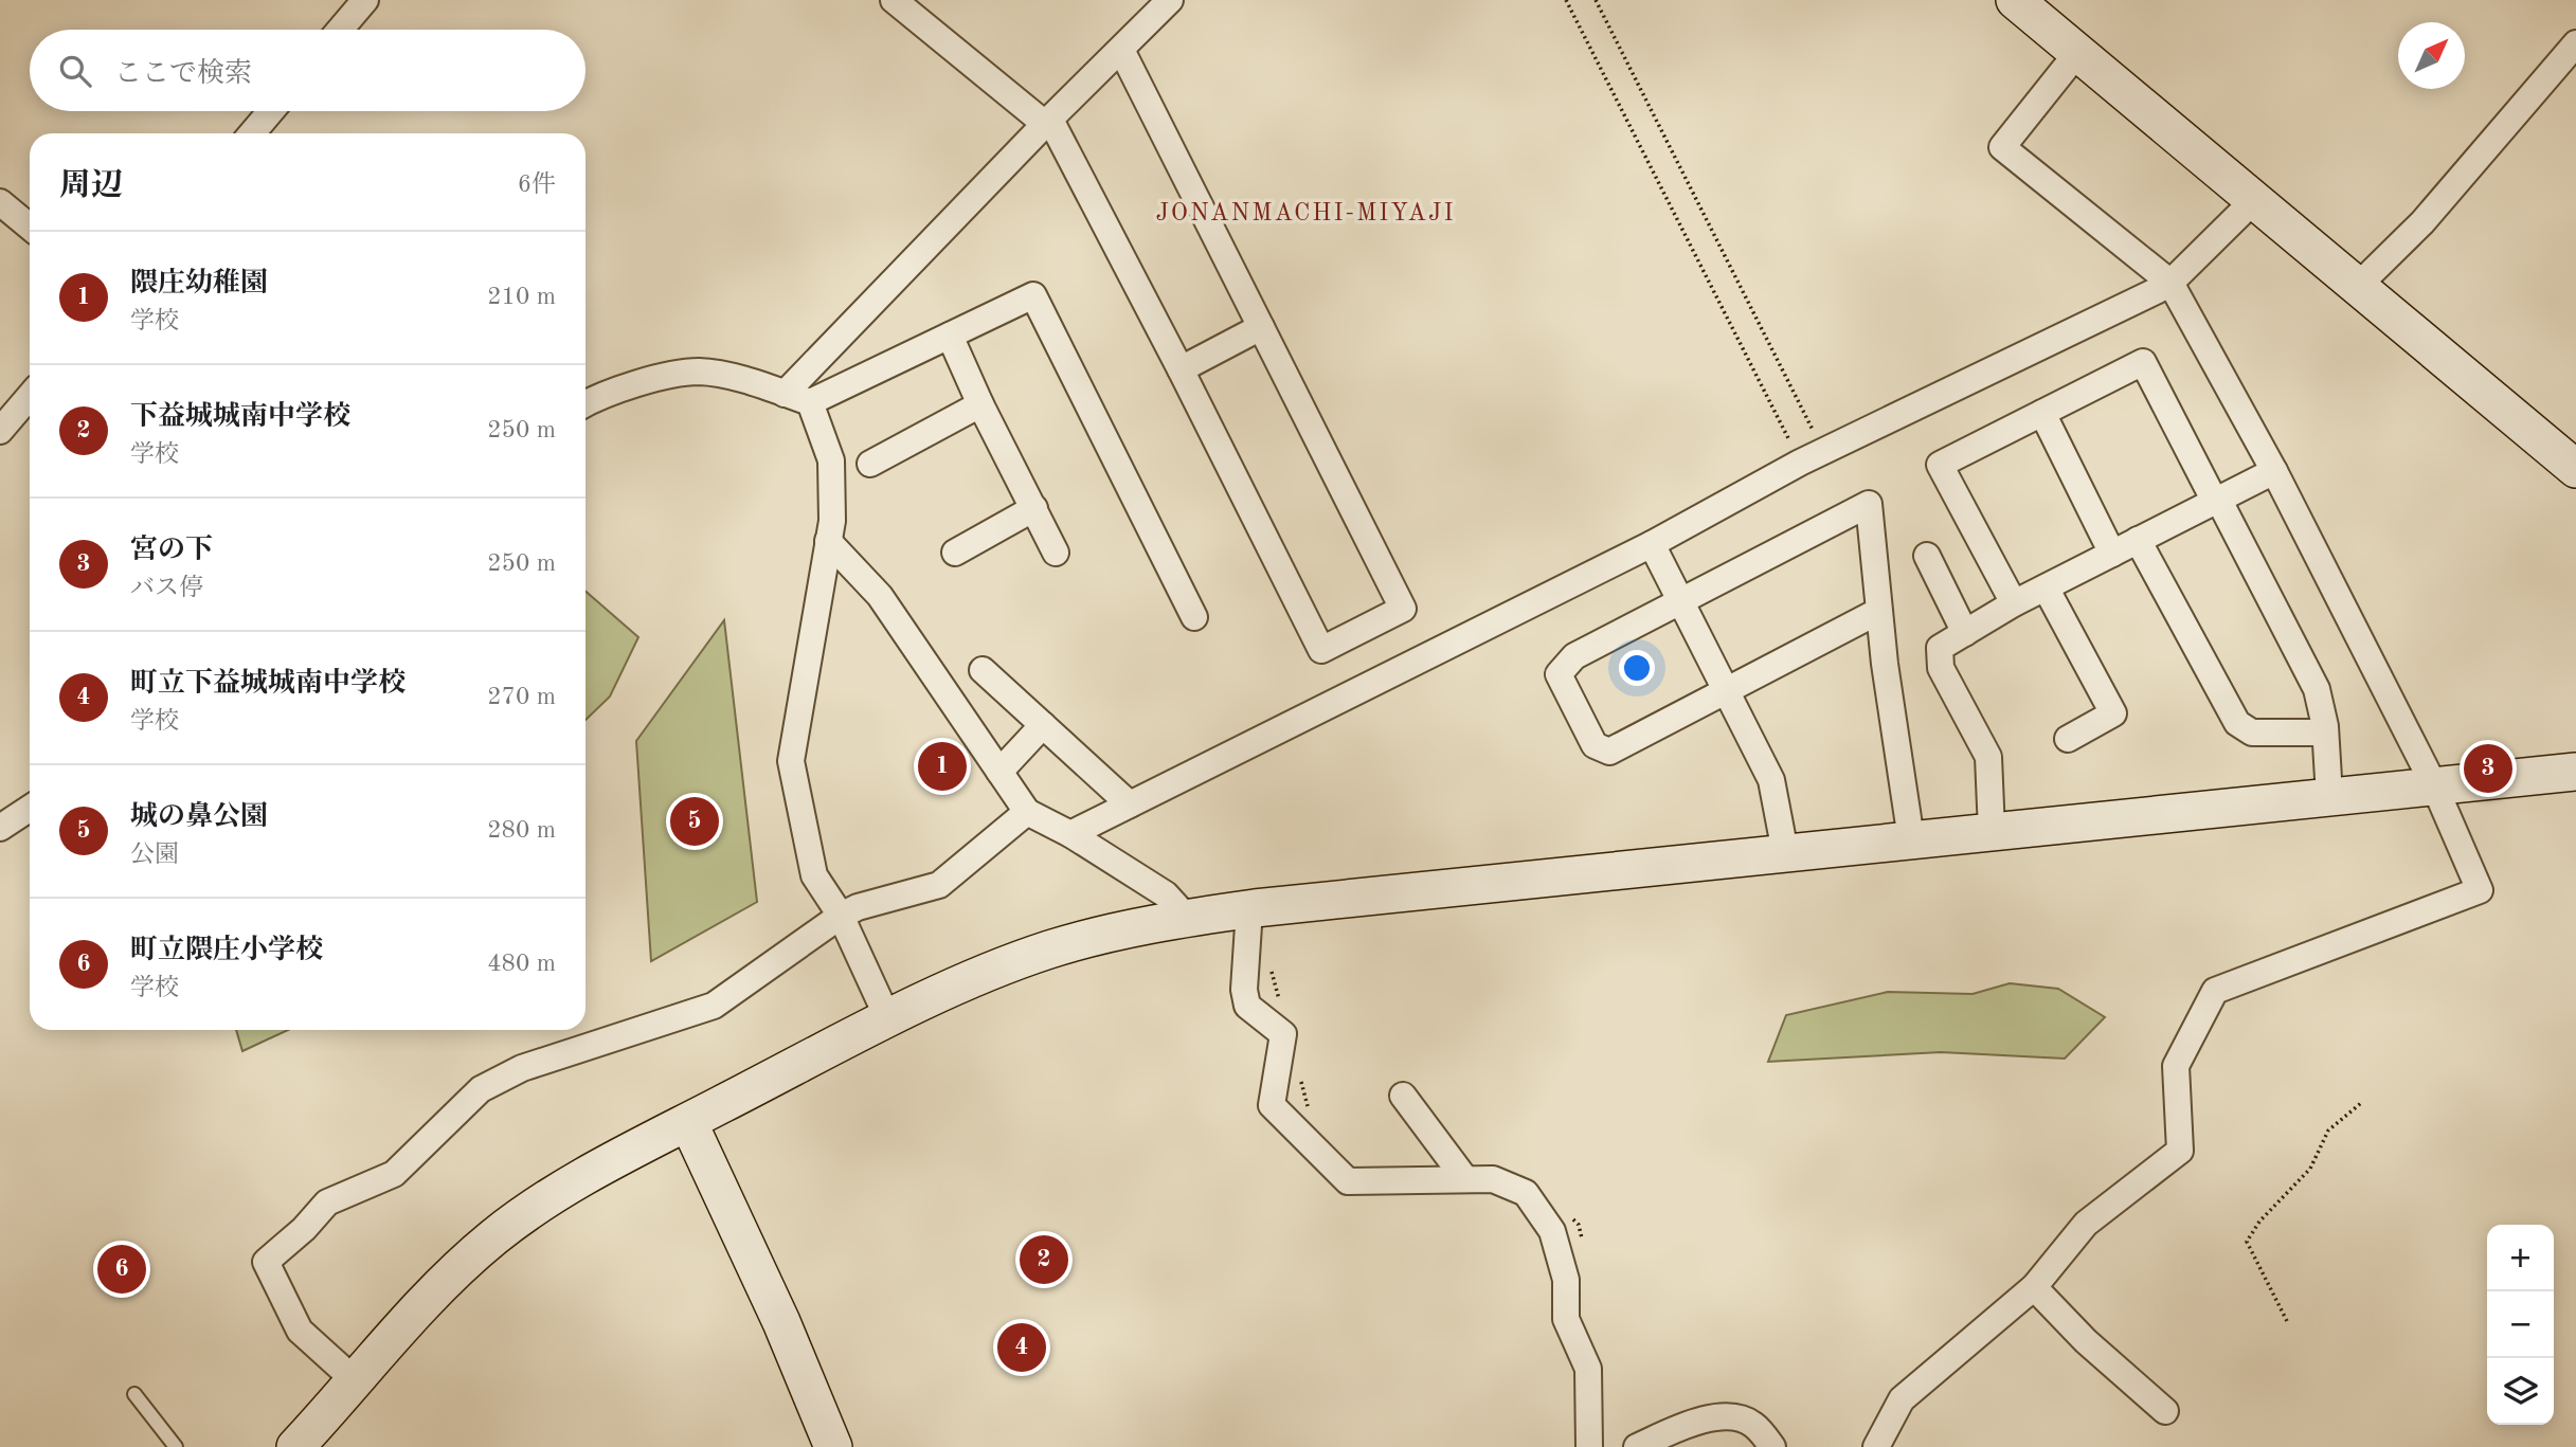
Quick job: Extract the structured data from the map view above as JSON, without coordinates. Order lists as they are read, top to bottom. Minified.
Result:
{"districts":["JONANMACHI-MIYAJI"],"north":"top right","page":{"search":"ここで検索","heading":["周辺","6件"],"list":[{"mark":"1","name":"隈庄幼稚園","note":"学校","value":"210 m"},{"mark":"2","name":"下益城城南中学校","note":"学校","value":"250 m"},{"mark":"3","name":"宮の下","note":"バス停","value":"250 m"},{"mark":"4","name":"町立下益城城南中学校","note":"学校","value":"270 m"},{"mark":"5","name":"城の鼻公園","note":"公園","value":"280 m"},{"mark":"6","name":"町立隈庄小学校","note":"学校","value":"480 m"}],"pins":["1","3","5","2","6","4"],"map_buttons":["+","−"]}}
